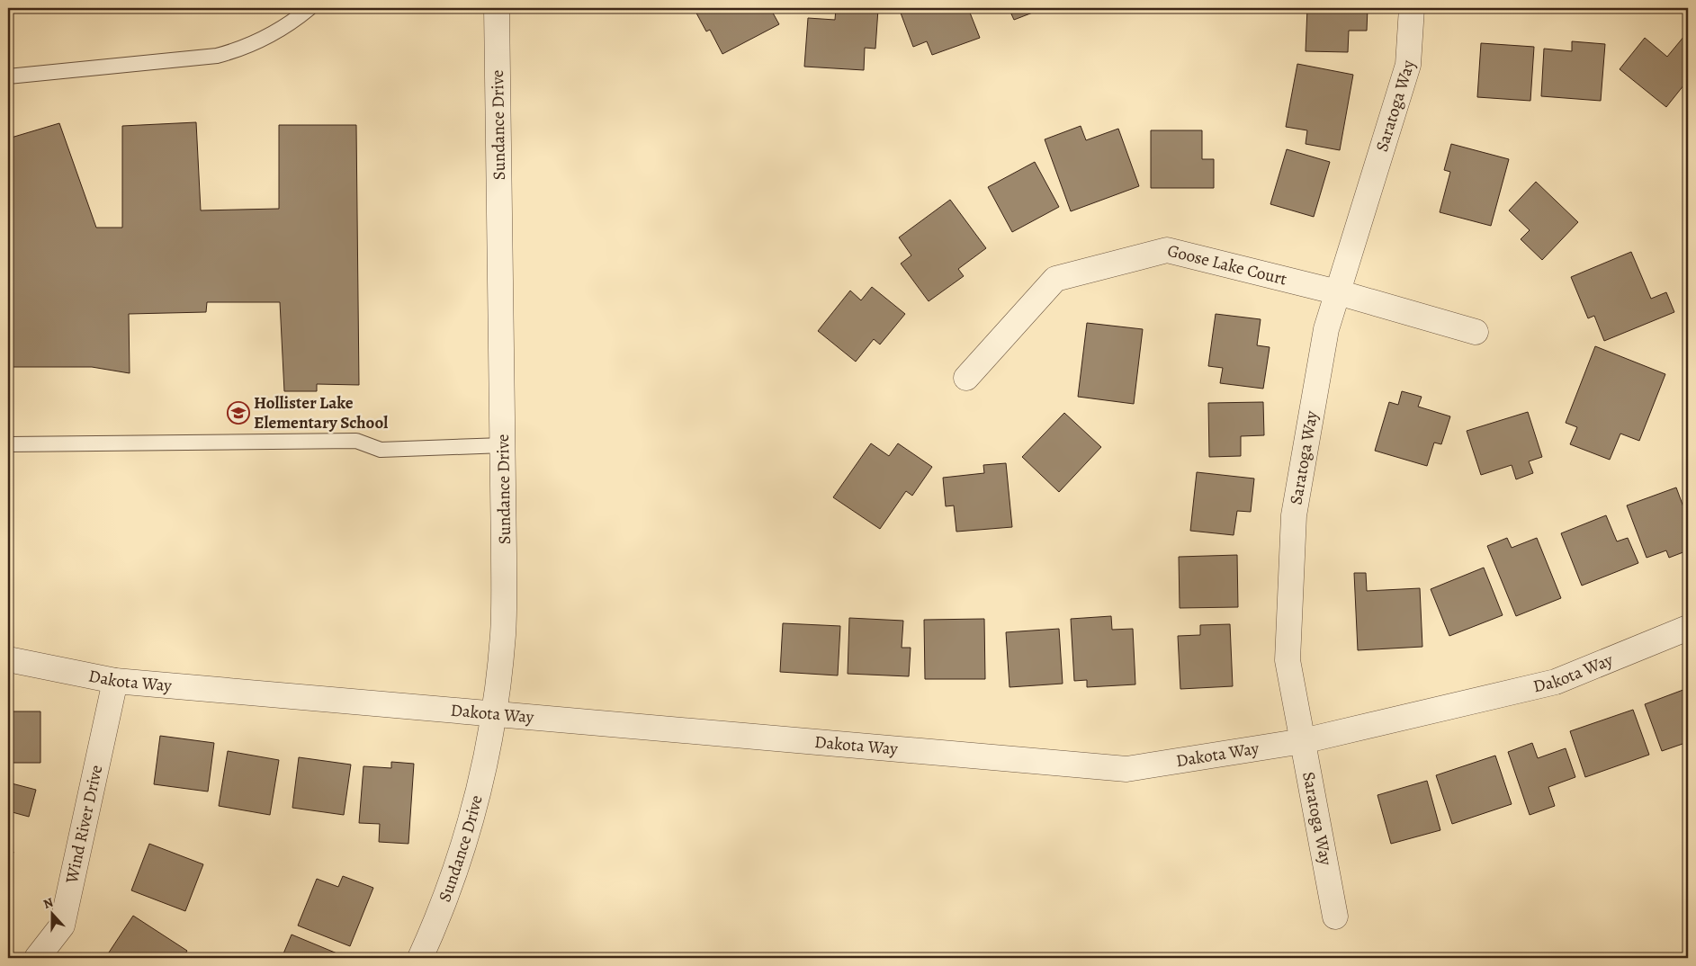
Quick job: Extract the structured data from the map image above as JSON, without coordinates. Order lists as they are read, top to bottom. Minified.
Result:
{"streets":{"street":["Saratoga Way","Sundance Drive","Goose Lake Court","Dakota Way","Wind River Drive"]},"crossings":[["Saratoga Way","Goose Lake Court"],["Saratoga Way","Dakota Way"],["Sundance Drive","Dakota Way"],["Dakota Way","Wind River Drive"]],"places":{"school or university":["Hollister Lake Elementary School"]},"north":"top"}
